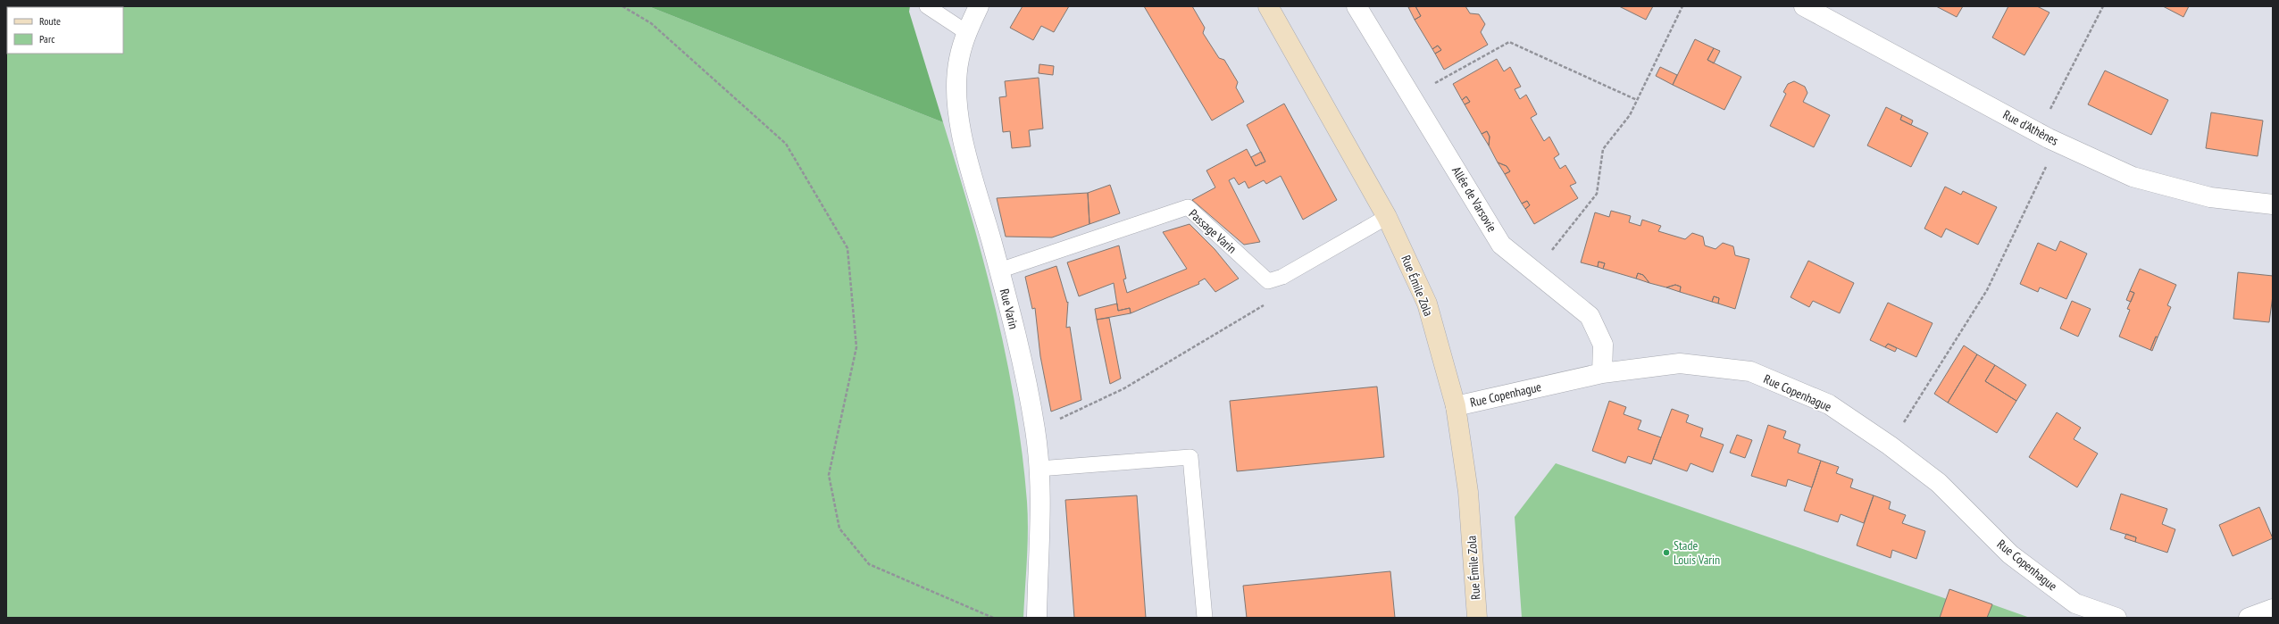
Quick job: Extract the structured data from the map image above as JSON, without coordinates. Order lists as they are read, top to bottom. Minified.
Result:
{"streets":{"main road":["Rue Émile Zola"],"street":["Rue d'Athènes","Allée de Varsovie","Rue Varin","Rue Copenhague"],"lane":["Passage Varin"]},"crossings":[["Allée de Varsovie","Rue Copenhague"],["Passage Varin","Rue Émile Zola"],["Passage Varin","Rue Varin"],["Rue Émile Zola","Rue Copenhague"]],"places":["Stade Louis Varin"],"legend":["Route","Parc"]}
